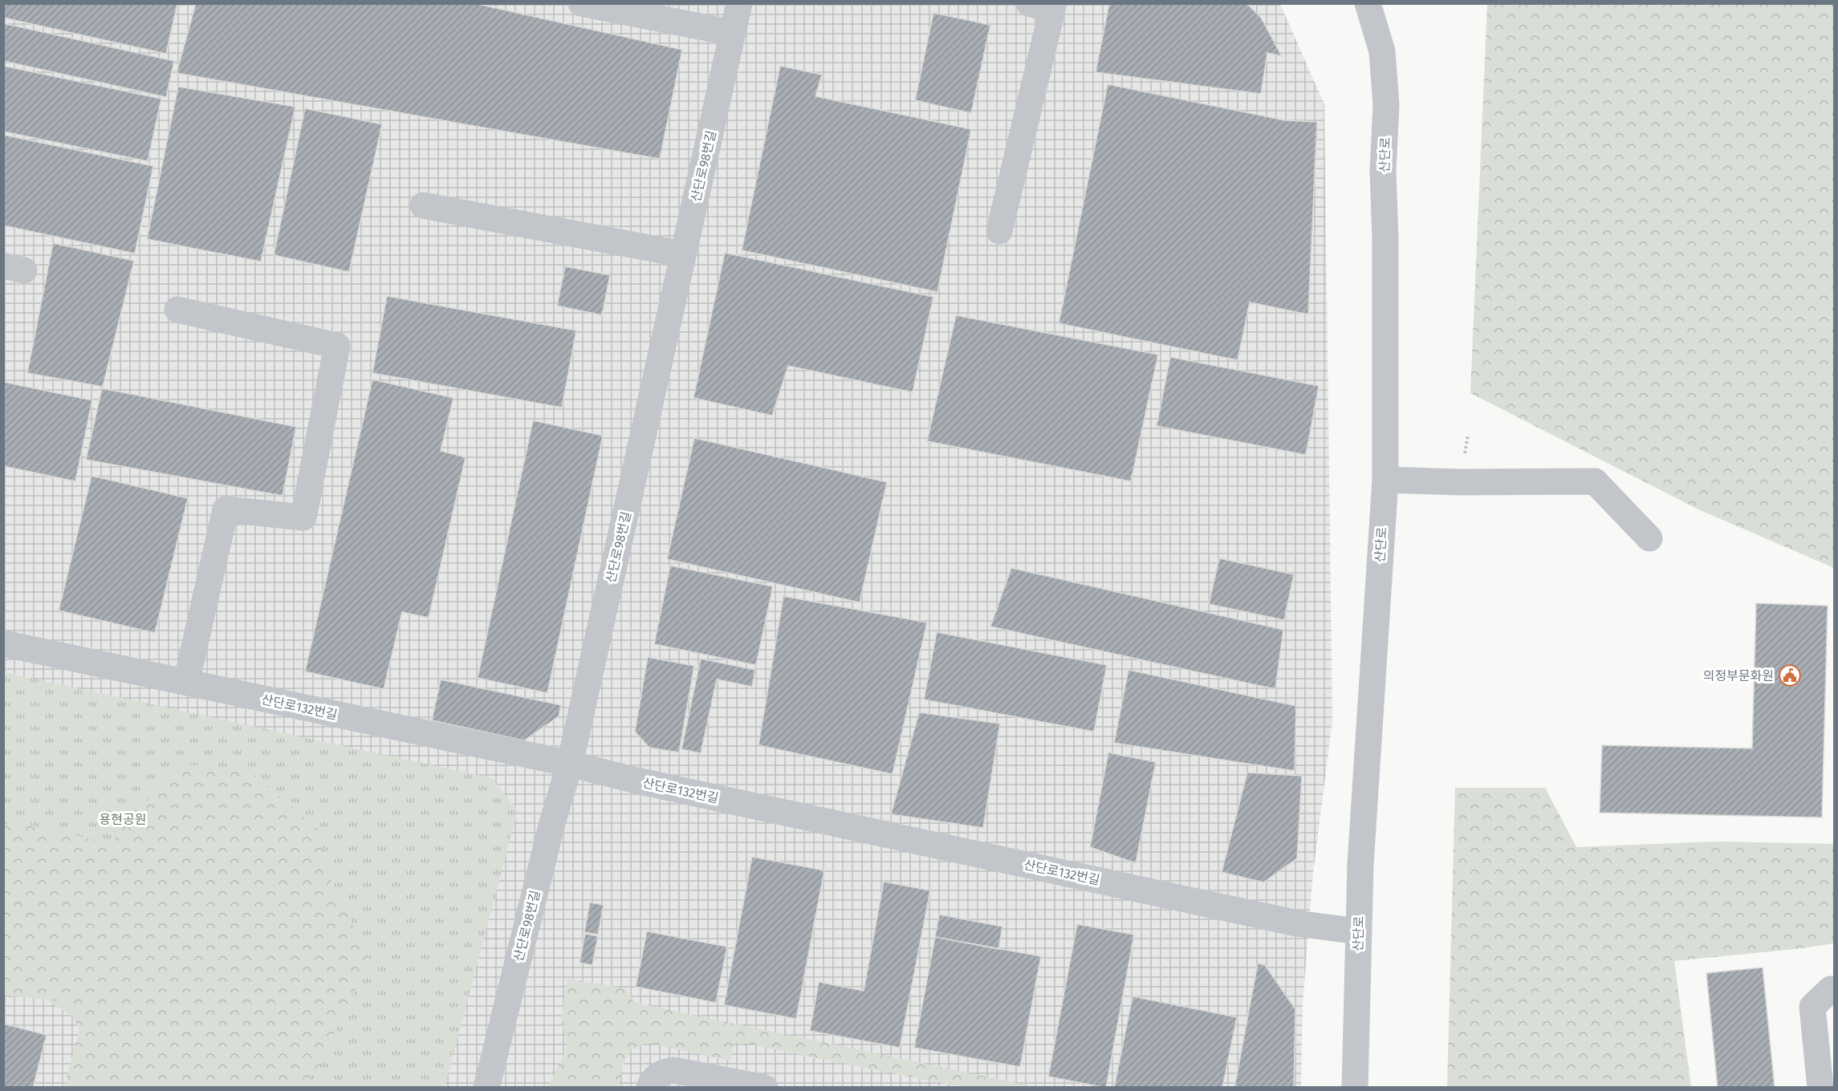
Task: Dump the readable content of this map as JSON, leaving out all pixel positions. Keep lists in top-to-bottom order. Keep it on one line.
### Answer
{"streets":{"lane":["산단로","산단로98번길","산단로132번길"]},"crossings":[["산단로","산단로132번길"],["산단로98번길","산단로132번길"]],"parks":["용현공원"],"places":{"public building":["의정부문화원"]}}
